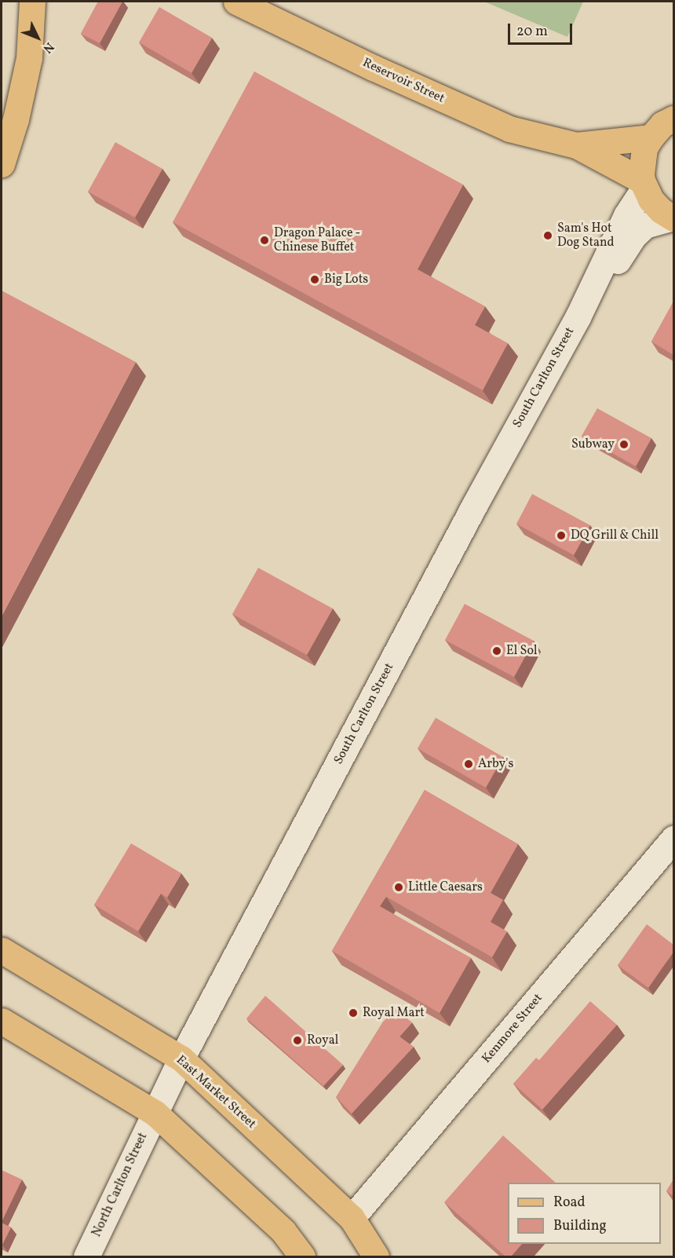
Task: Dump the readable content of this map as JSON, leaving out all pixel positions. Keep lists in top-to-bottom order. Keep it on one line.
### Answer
{"streets":{"main road":["Reservoir Street","East Market Street"],"street":["South Carlton Street","Kenmore Street","North Carlton Street"]},"crossings":[["Reservoir Street","South Carlton Street"],["South Carlton Street","East Market Street"],["South Carlton Street","North Carlton Street"],["Kenmore Street","East Market Street"]],"places":["Sam's Hot Dog Stand","Dragon Palace - Chinese Buffet","Big Lots","Subway","DQ Grill & Chill","El Sol","Arby's","Little Caesars","Royal Mart","Royal"],"legend":["Road","Building"],"scale_bar":"20 m","north":"bottom right"}
